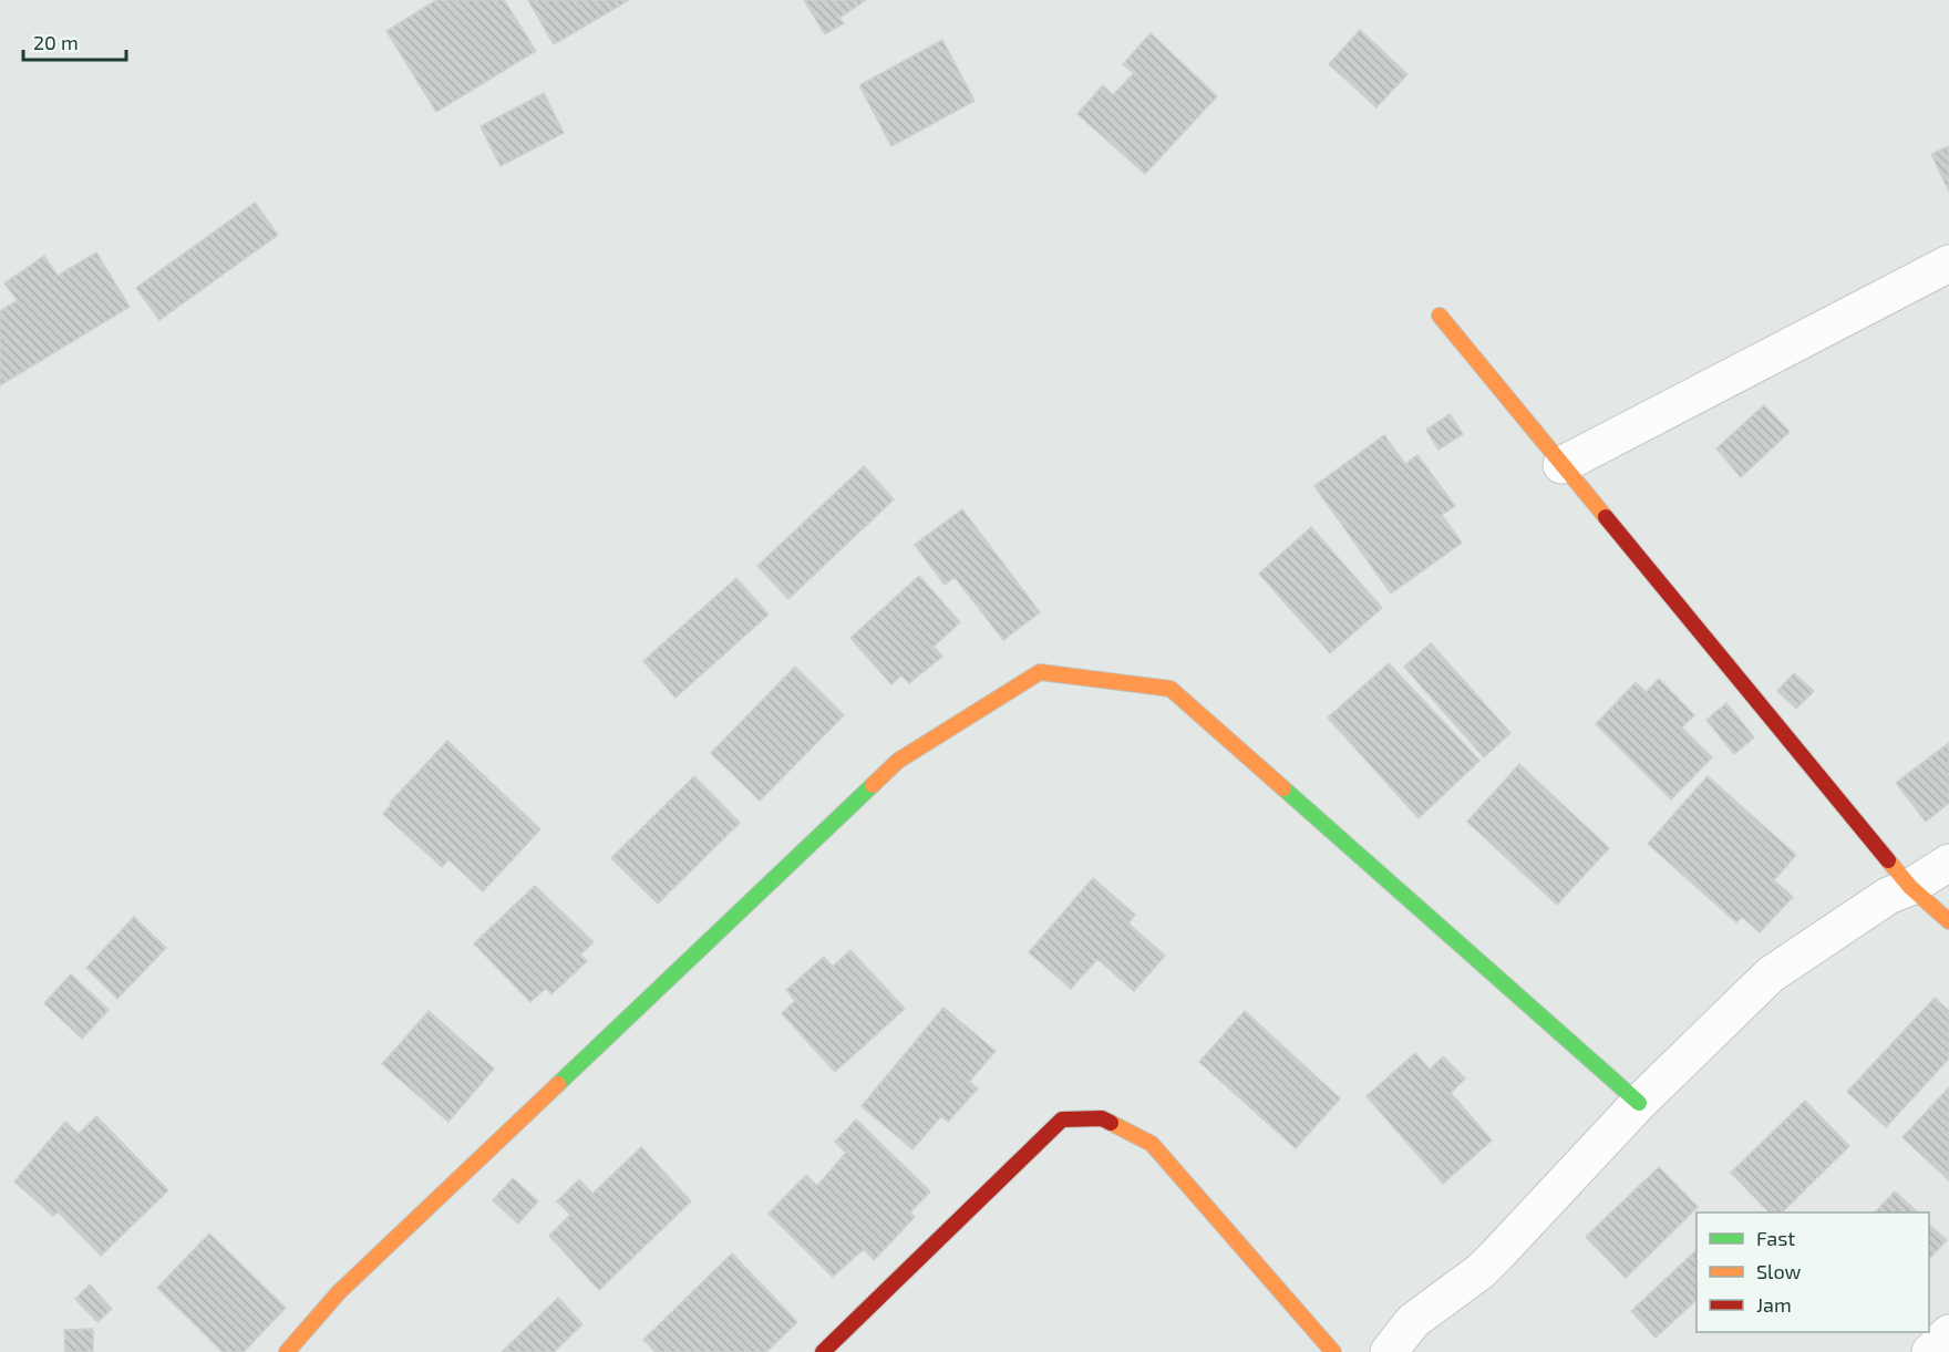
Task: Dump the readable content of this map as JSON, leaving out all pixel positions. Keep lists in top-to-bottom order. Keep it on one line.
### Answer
{"legend":["Fast","Slow","Jam"],"scale_bar":"20 m"}
